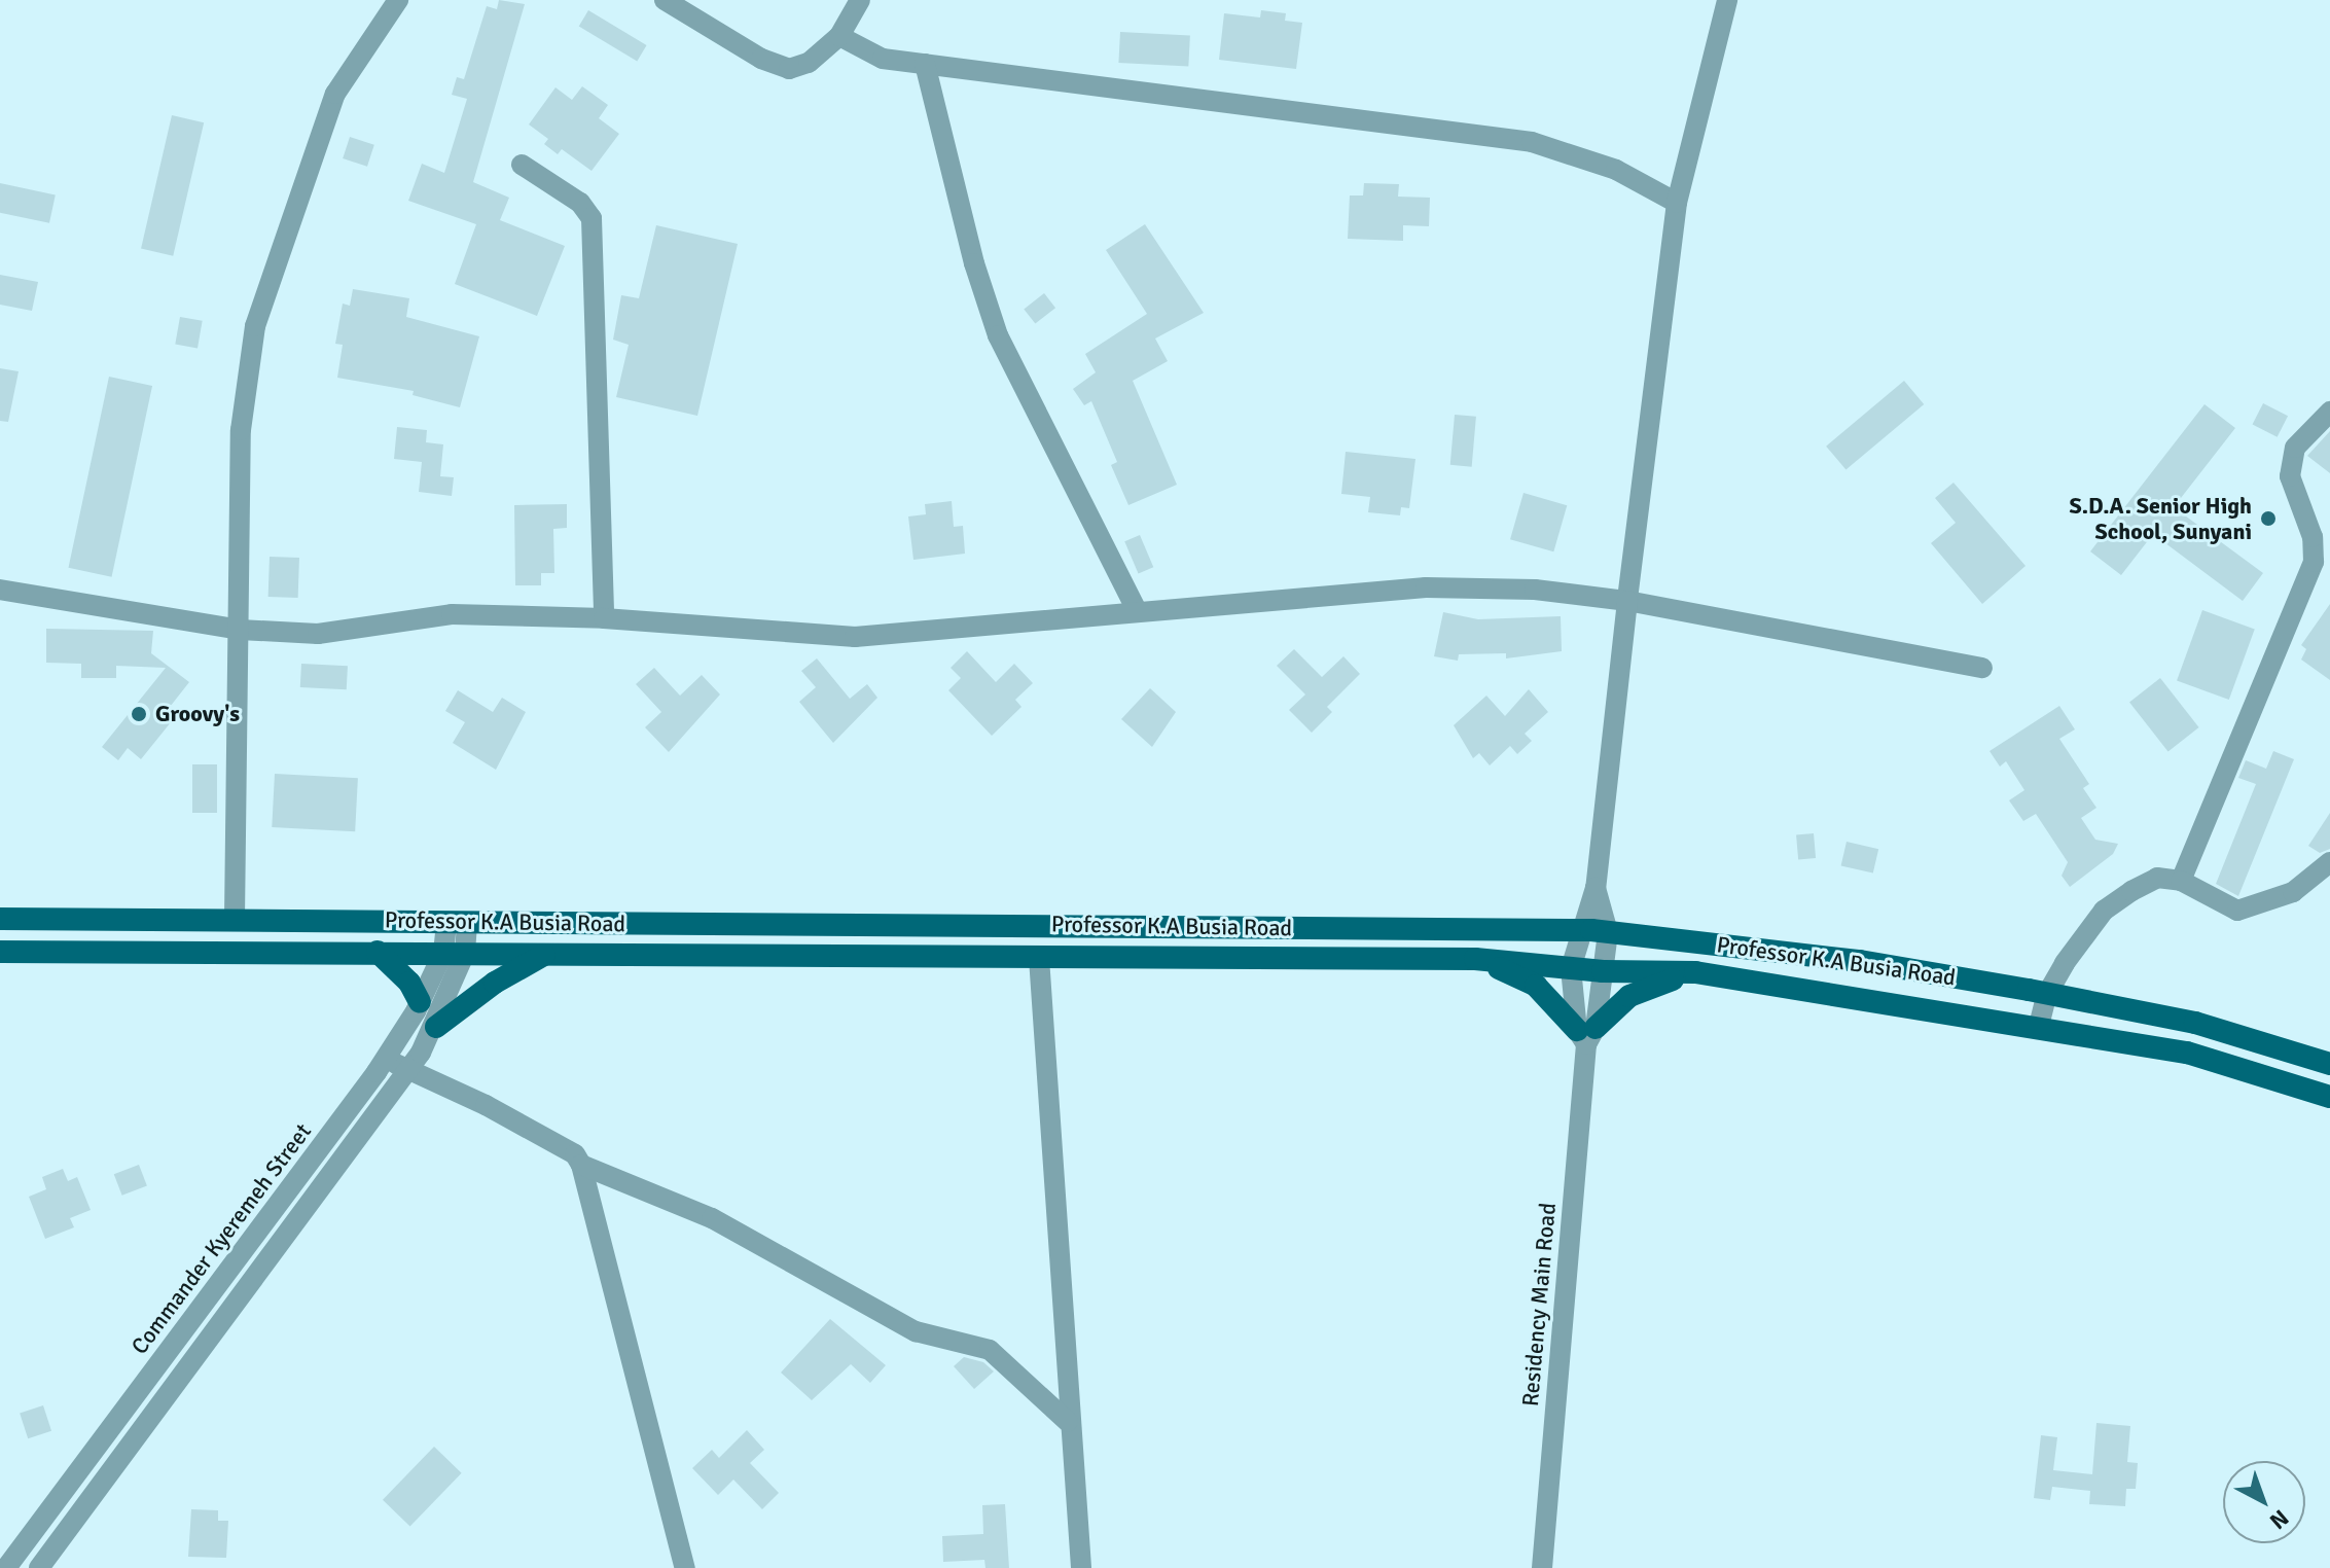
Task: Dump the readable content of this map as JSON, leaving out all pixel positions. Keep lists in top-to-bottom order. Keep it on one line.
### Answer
{"streets":{"main road":["Professor K.A Busia Road"],"street":["Commander Kyeremeh Street","Residency Main Road"]},"crossings":[["Professor K.A Busia Road","Commander Kyeremeh Street"]],"places":["S.D.A. Senior High School, Sunyani","Groovy's"],"north":"bottom right"}
